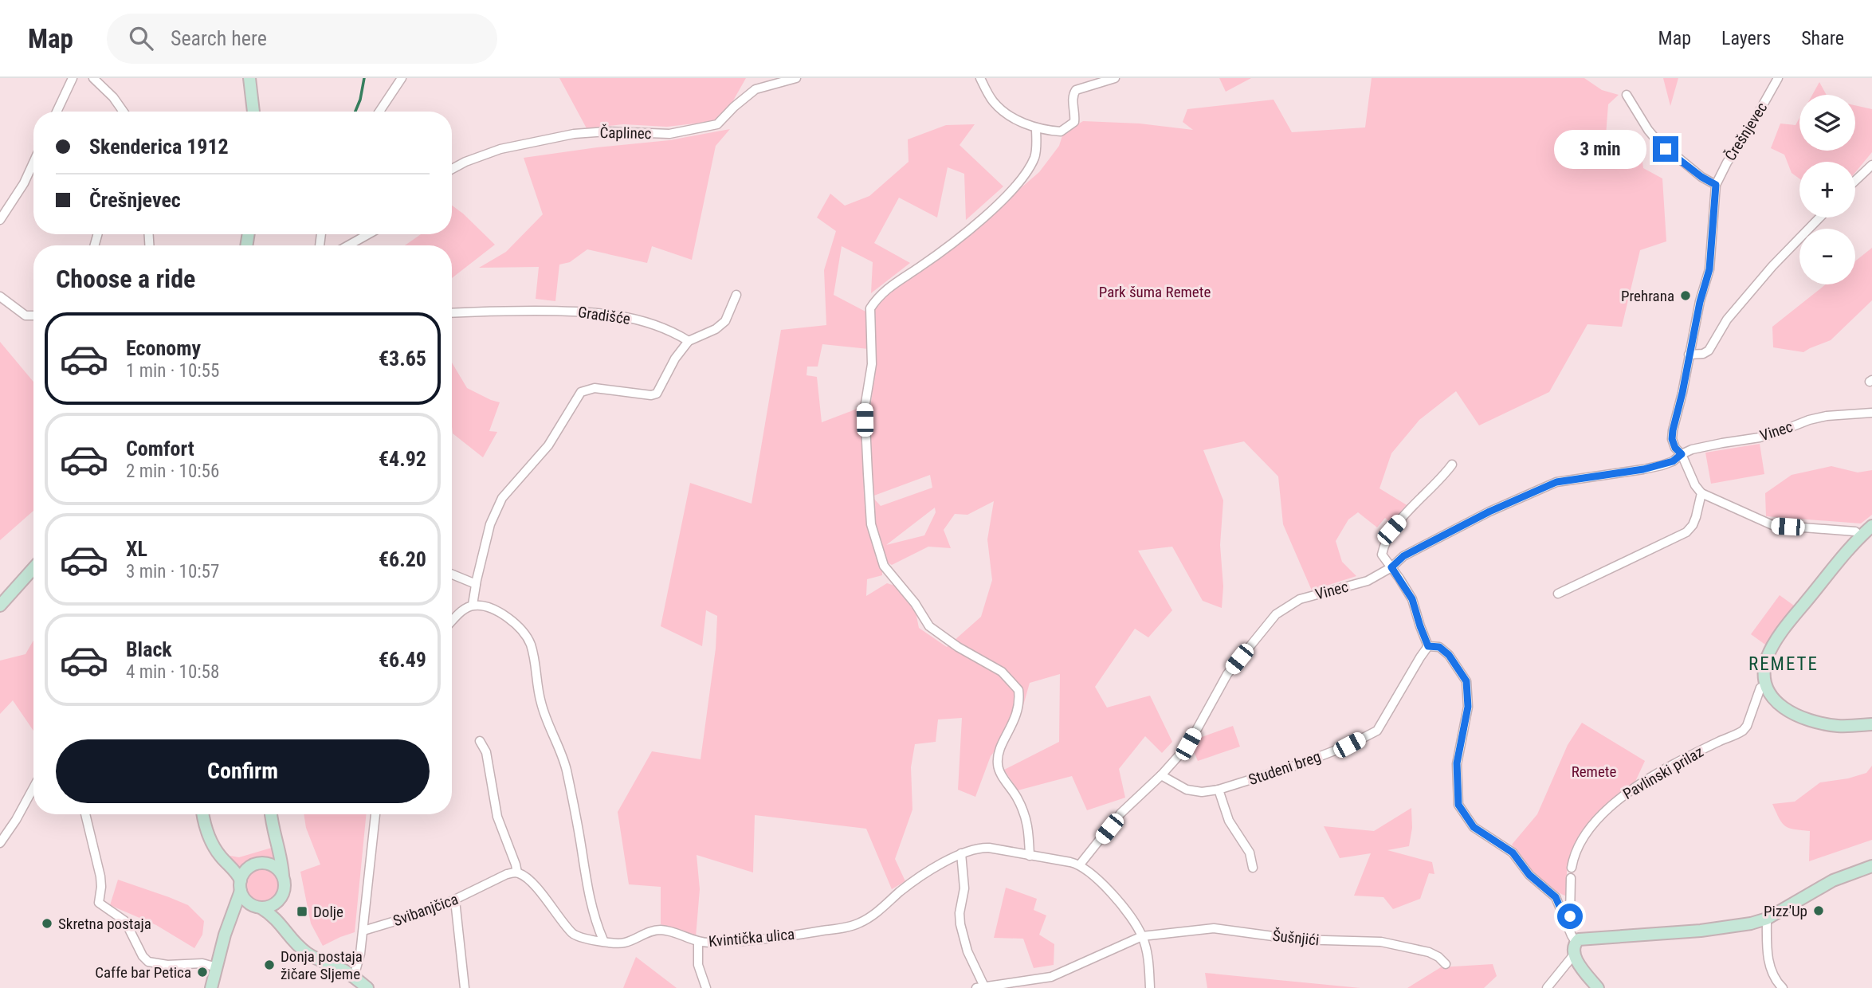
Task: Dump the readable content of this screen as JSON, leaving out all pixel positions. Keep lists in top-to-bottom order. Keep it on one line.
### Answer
{"streets":{"street":["Črešnjevec","Čaplinec","Gradišće","Vinec","Studeni breg","Pavlinski prilaz","Svibanjčica","Kvintička ulica","Šušnjići"]},"crossings":[["Črešnjevec","Vinec"],["Vinec","Studeni breg"],["Vinec","Kvintička ulica"]],"districts":["REMETE"],"parks":["Park šuma Remete","Remete"],"places":{"other":["Prehrana","Pizz'Up","Skretna postaja","Donja postaja žičare Sljeme","Caffe bar Petica"],"transit":["Dolje"]},"page":{"header":"Map","search":"Search here","nav":["Map","Layers","Share"],"map_buttons":["+","−"],"banner":["Skenderica 1912","Črešnjevec"],"bubble":"3 min","heading":"Choose a ride","list":[{"name":"Economy","note":"1 min · 10:55","value":"€3.65"},{"name":"Comfort","note":"2 min · 10:56","value":"€4.92"},{"name":"XL","note":"3 min · 10:57","value":"€6.20"},{"name":"Black","note":"4 min · 10:58","value":"€6.49"}],"buttons":"Confirm"}}
